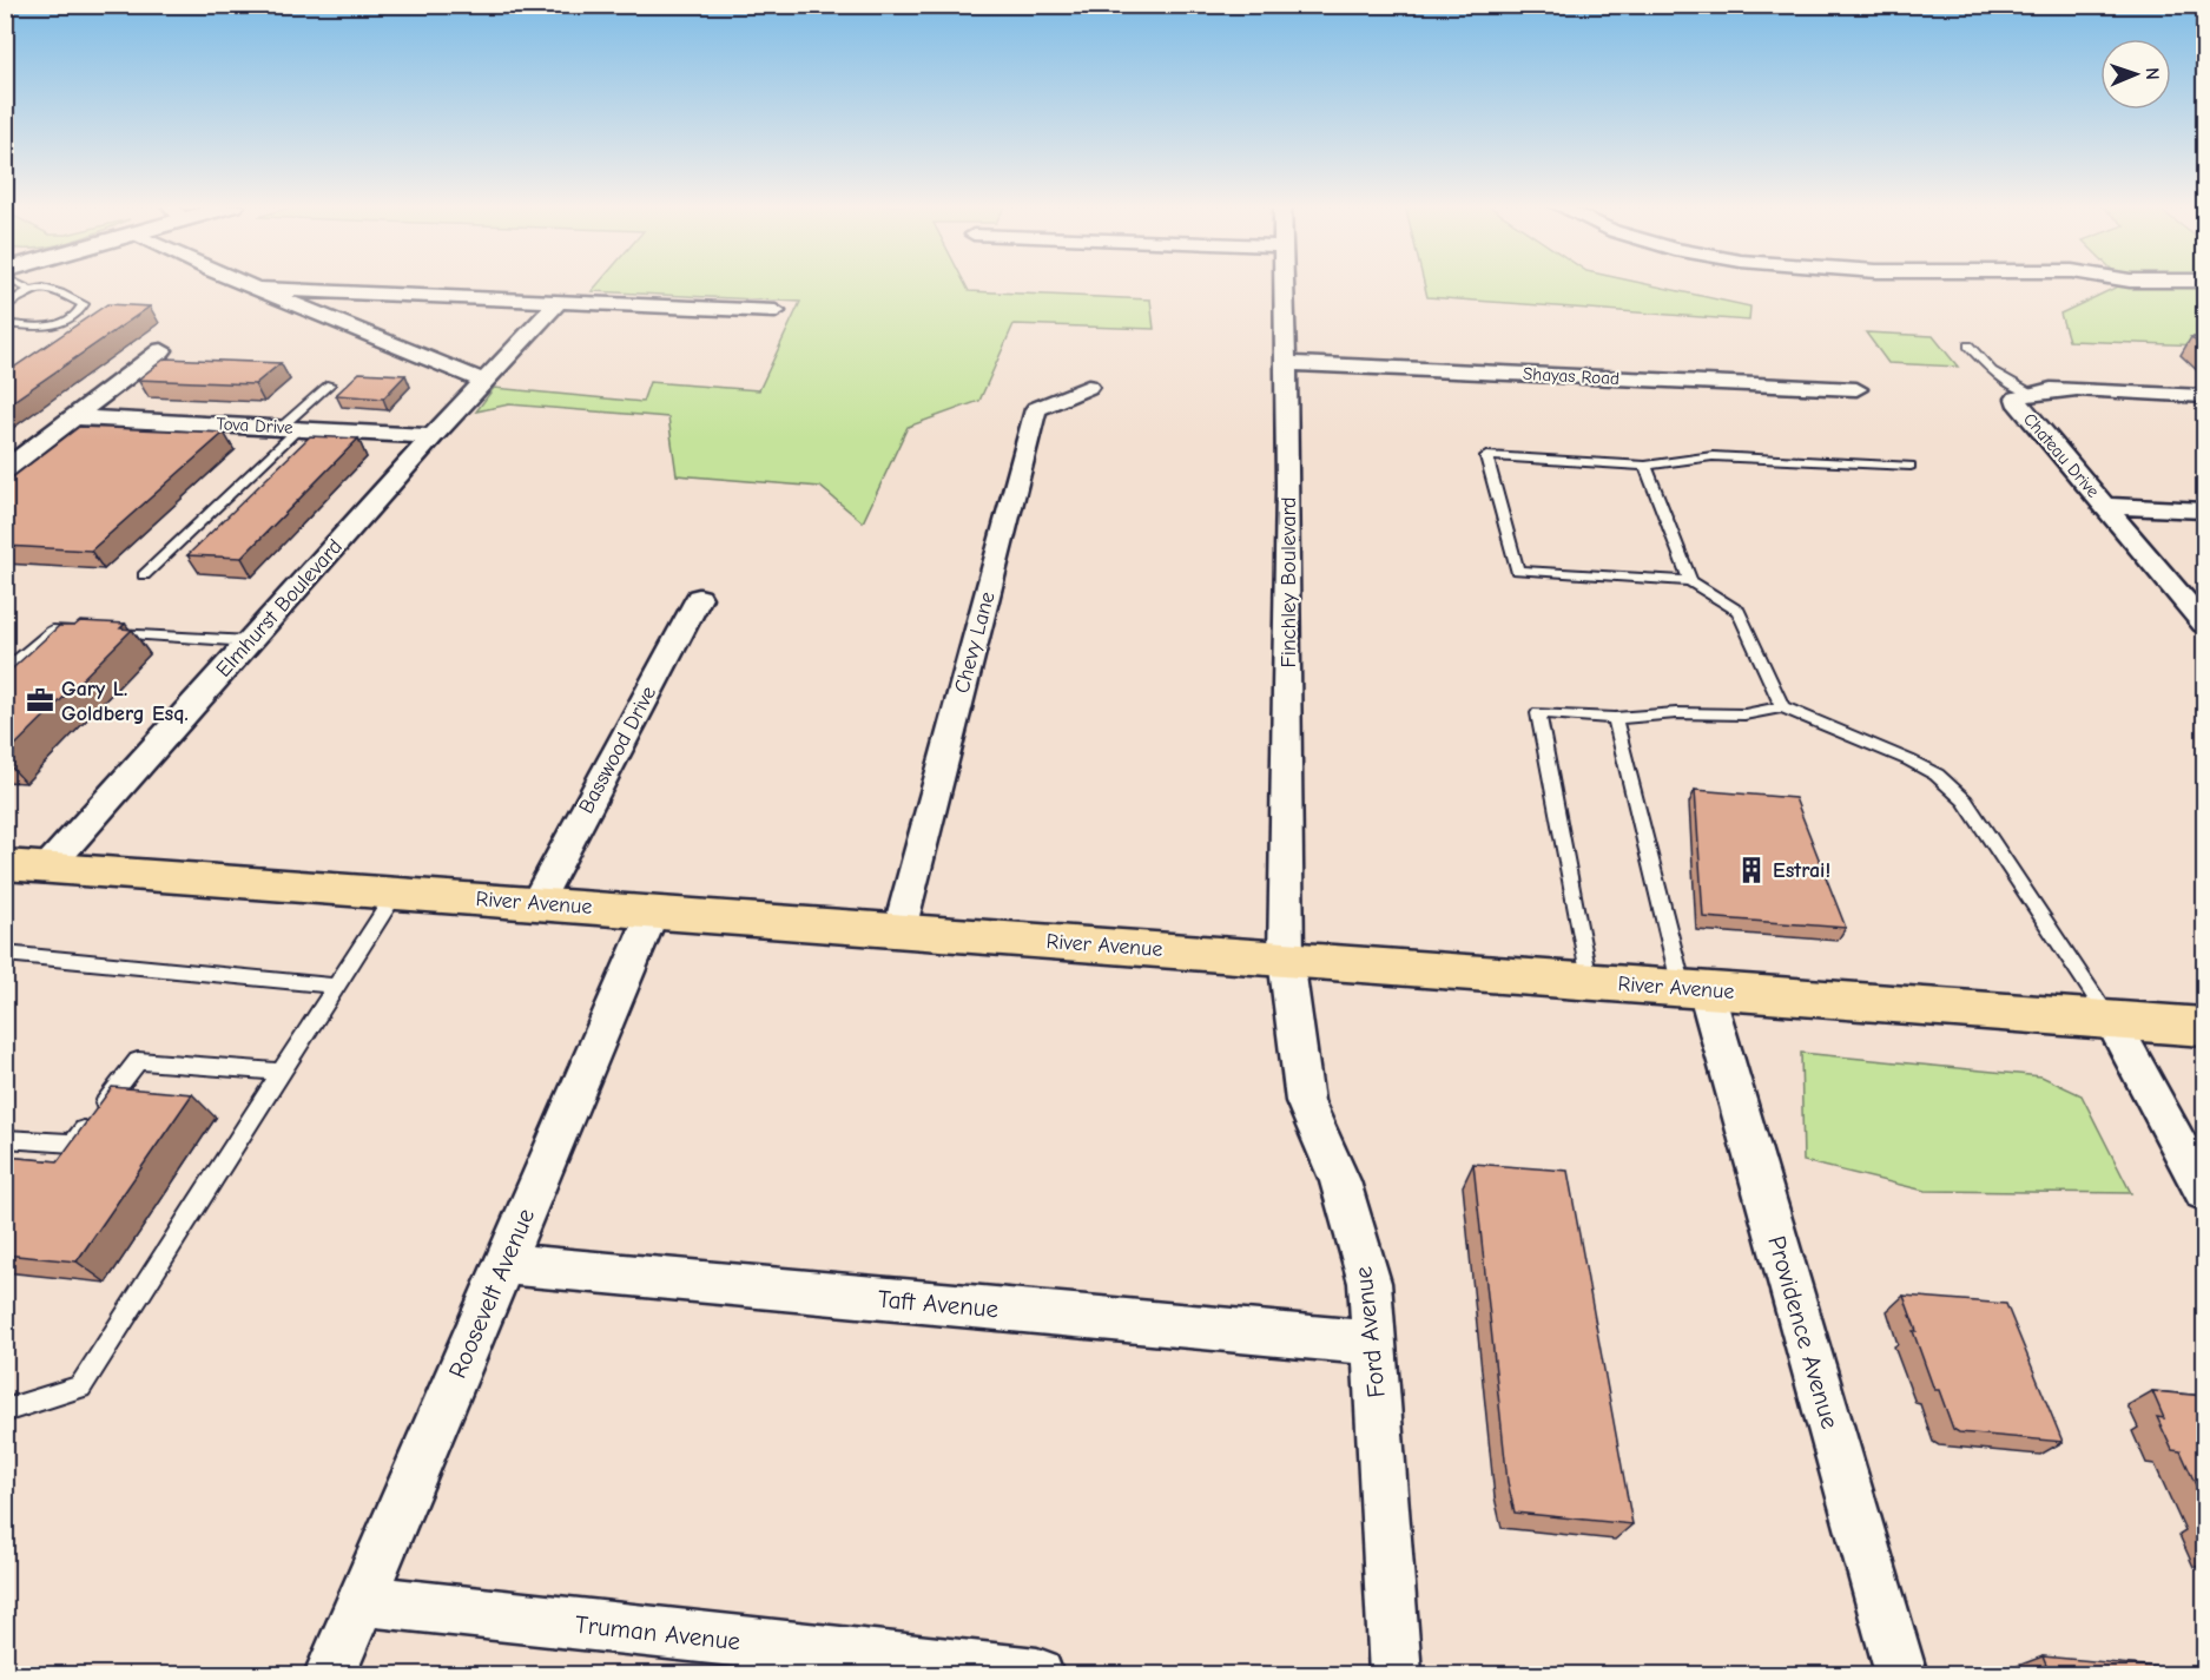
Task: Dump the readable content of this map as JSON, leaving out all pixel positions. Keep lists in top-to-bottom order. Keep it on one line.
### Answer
{"streets":{"highway":["River Avenue"],"street":["Shayas Road","Tova Drive","Chateau Drive","Finchley Boulevard","Elmhurst Boulevard","Chevy Lane","Basswood Drive","Roosevelt Avenue","Taft Avenue","Ford Avenue","Providence Avenue","Truman Avenue"]},"crossings":[["Shayas Road","Finchley Boulevard"],["Tova Drive","Elmhurst Boulevard"],["Finchley Boulevard","River Avenue"],["Finchley Boulevard","Ford Avenue"],["Elmhurst Boulevard","River Avenue"],["Chevy Lane","River Avenue"],["Basswood Drive","River Avenue"],["River Avenue","Roosevelt Avenue"],["River Avenue","Ford Avenue"],["River Avenue","Providence Avenue"],["Roosevelt Avenue","Taft Avenue"],["Roosevelt Avenue","Truman Avenue"],["Taft Avenue","Ford Avenue"]],"places":{"office":["Gary L. Goldberg Esq."],"building":["Estrai!"]},"north":"right"}
